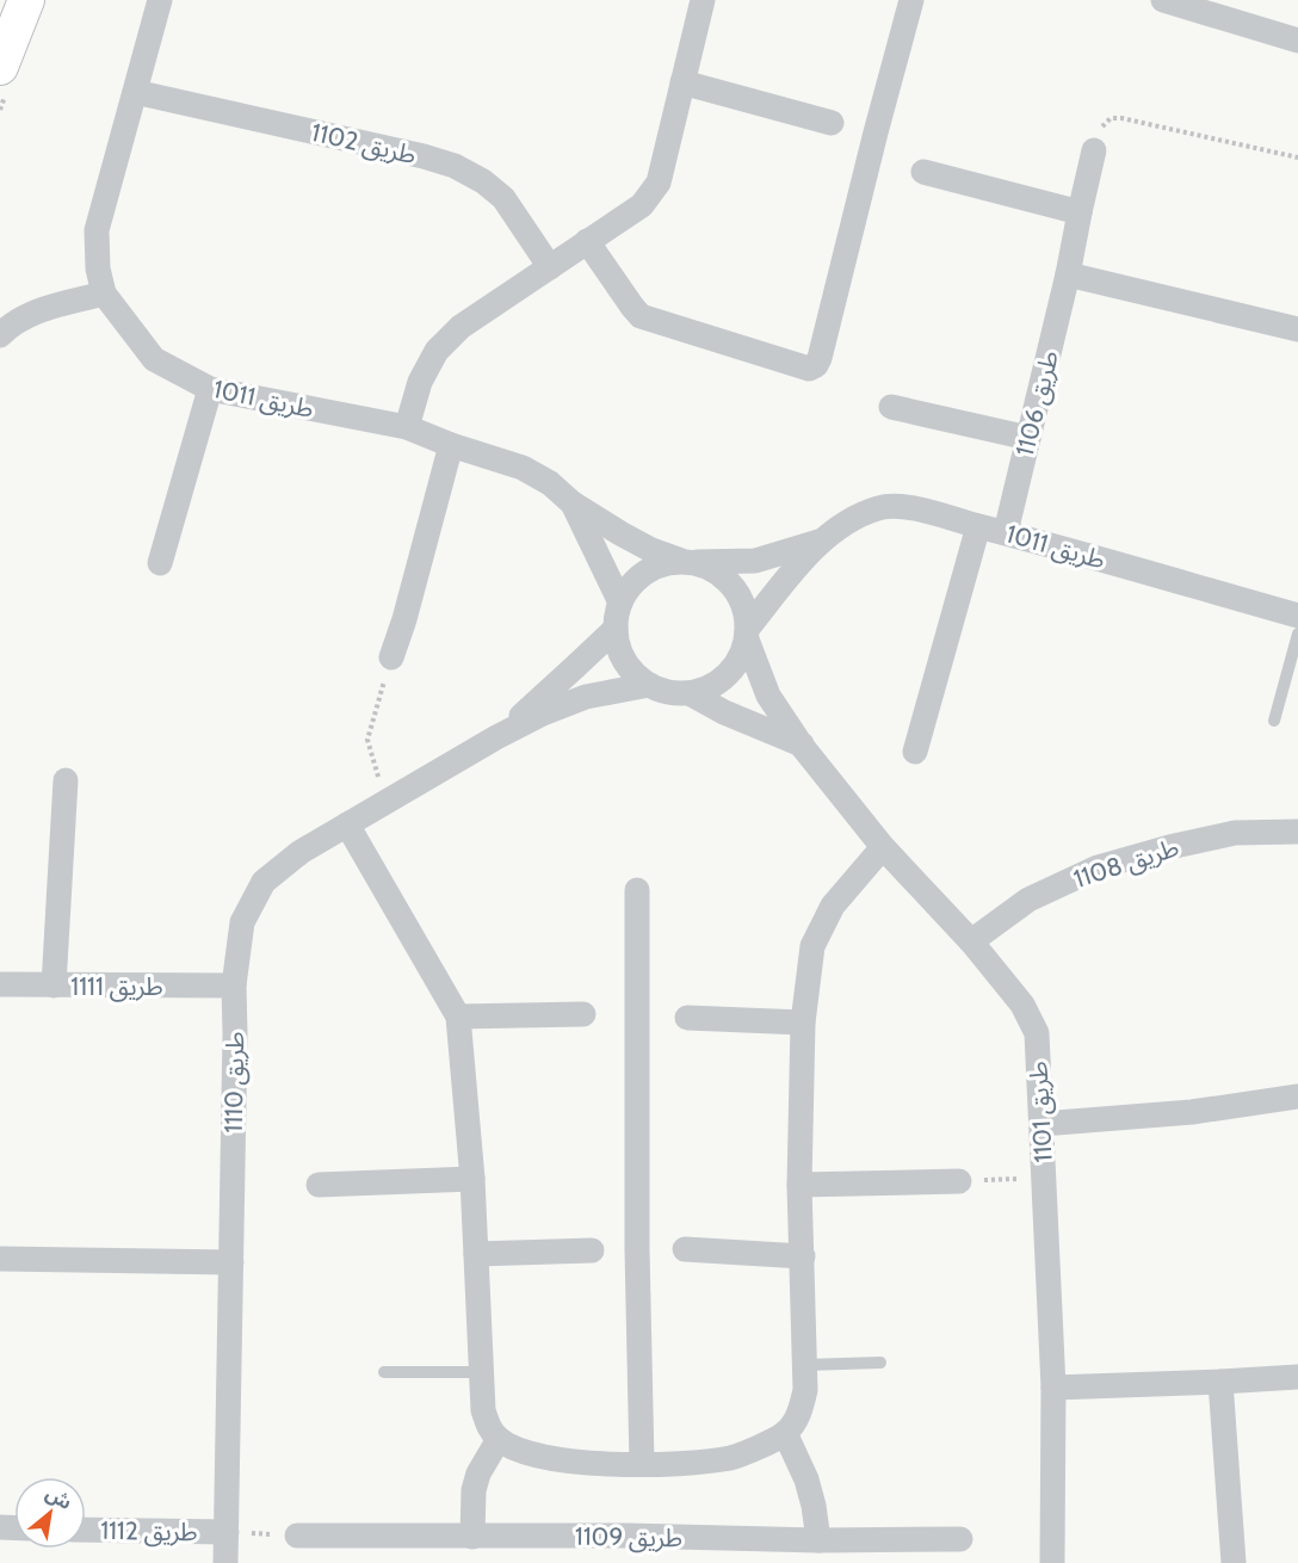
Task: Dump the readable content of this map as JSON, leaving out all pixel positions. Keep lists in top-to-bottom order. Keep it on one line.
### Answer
{"streets":{"street":["طريق 1102","طريق 1011","طريق 1106","طريق 1108","طريق 1111","طريق 1110","طريق 1101","طريق 1112","طريق 1109"]},"crossings":[["طريق 1102","طريق 1011"],["طريق 1011","طريق 1106"],["طريق 1011","طريق 1110"],["طريق 1011","طريق 1101"],["طريق 1108","طريق 1101"],["طريق 1111","طريق 1110"],["طريق 1110","طريق 1101"],["طريق 1110","طريق 1112"]],"north":"top right"}
